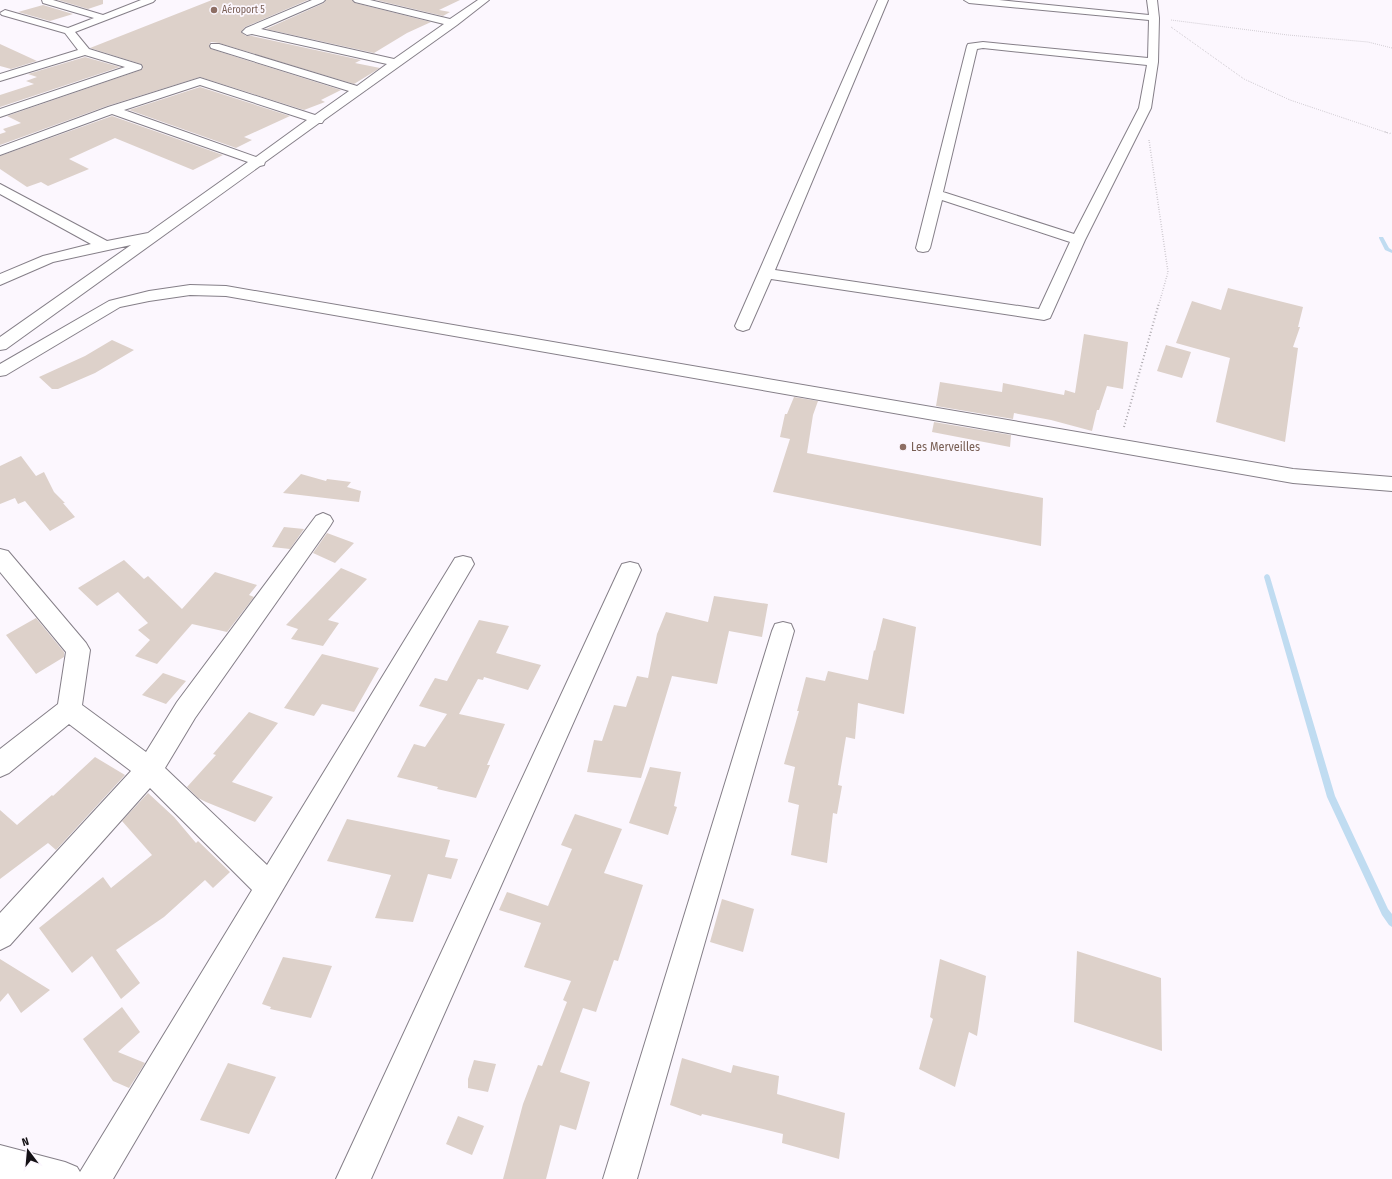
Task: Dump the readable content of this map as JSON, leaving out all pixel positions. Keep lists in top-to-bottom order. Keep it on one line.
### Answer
{"places":["Aéroport 5","Les Merveilles"],"north":"top"}
